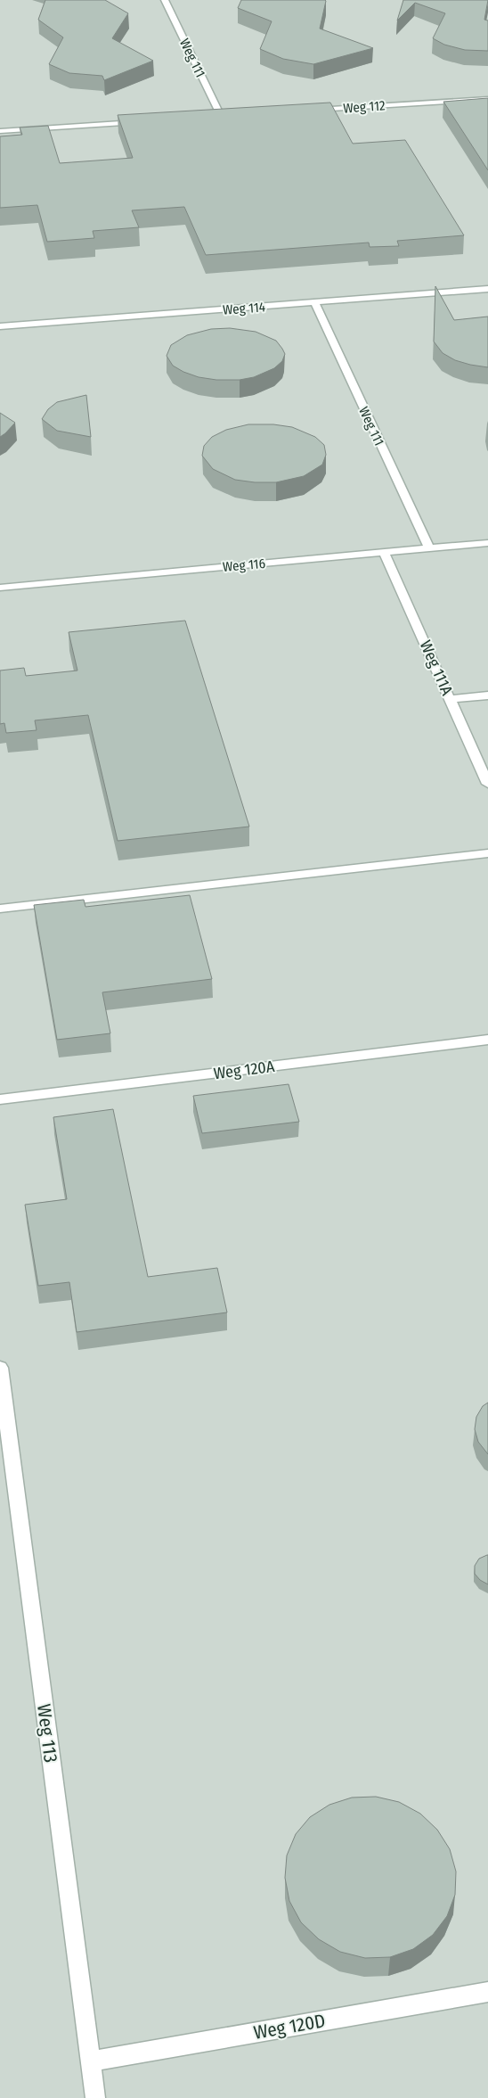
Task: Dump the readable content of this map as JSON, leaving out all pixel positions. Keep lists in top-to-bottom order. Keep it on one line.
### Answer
{"streets":{"lane":["Weg 111","Weg 112","Weg 114","Weg 116","Weg 111A","Weg 120A","Weg 113","Weg 120D"]},"crossings":[["Weg 111","Weg 114"],["Weg 111","Weg 116"],["Weg 116","Weg 111A"],["Weg 113","Weg 120D"]]}
